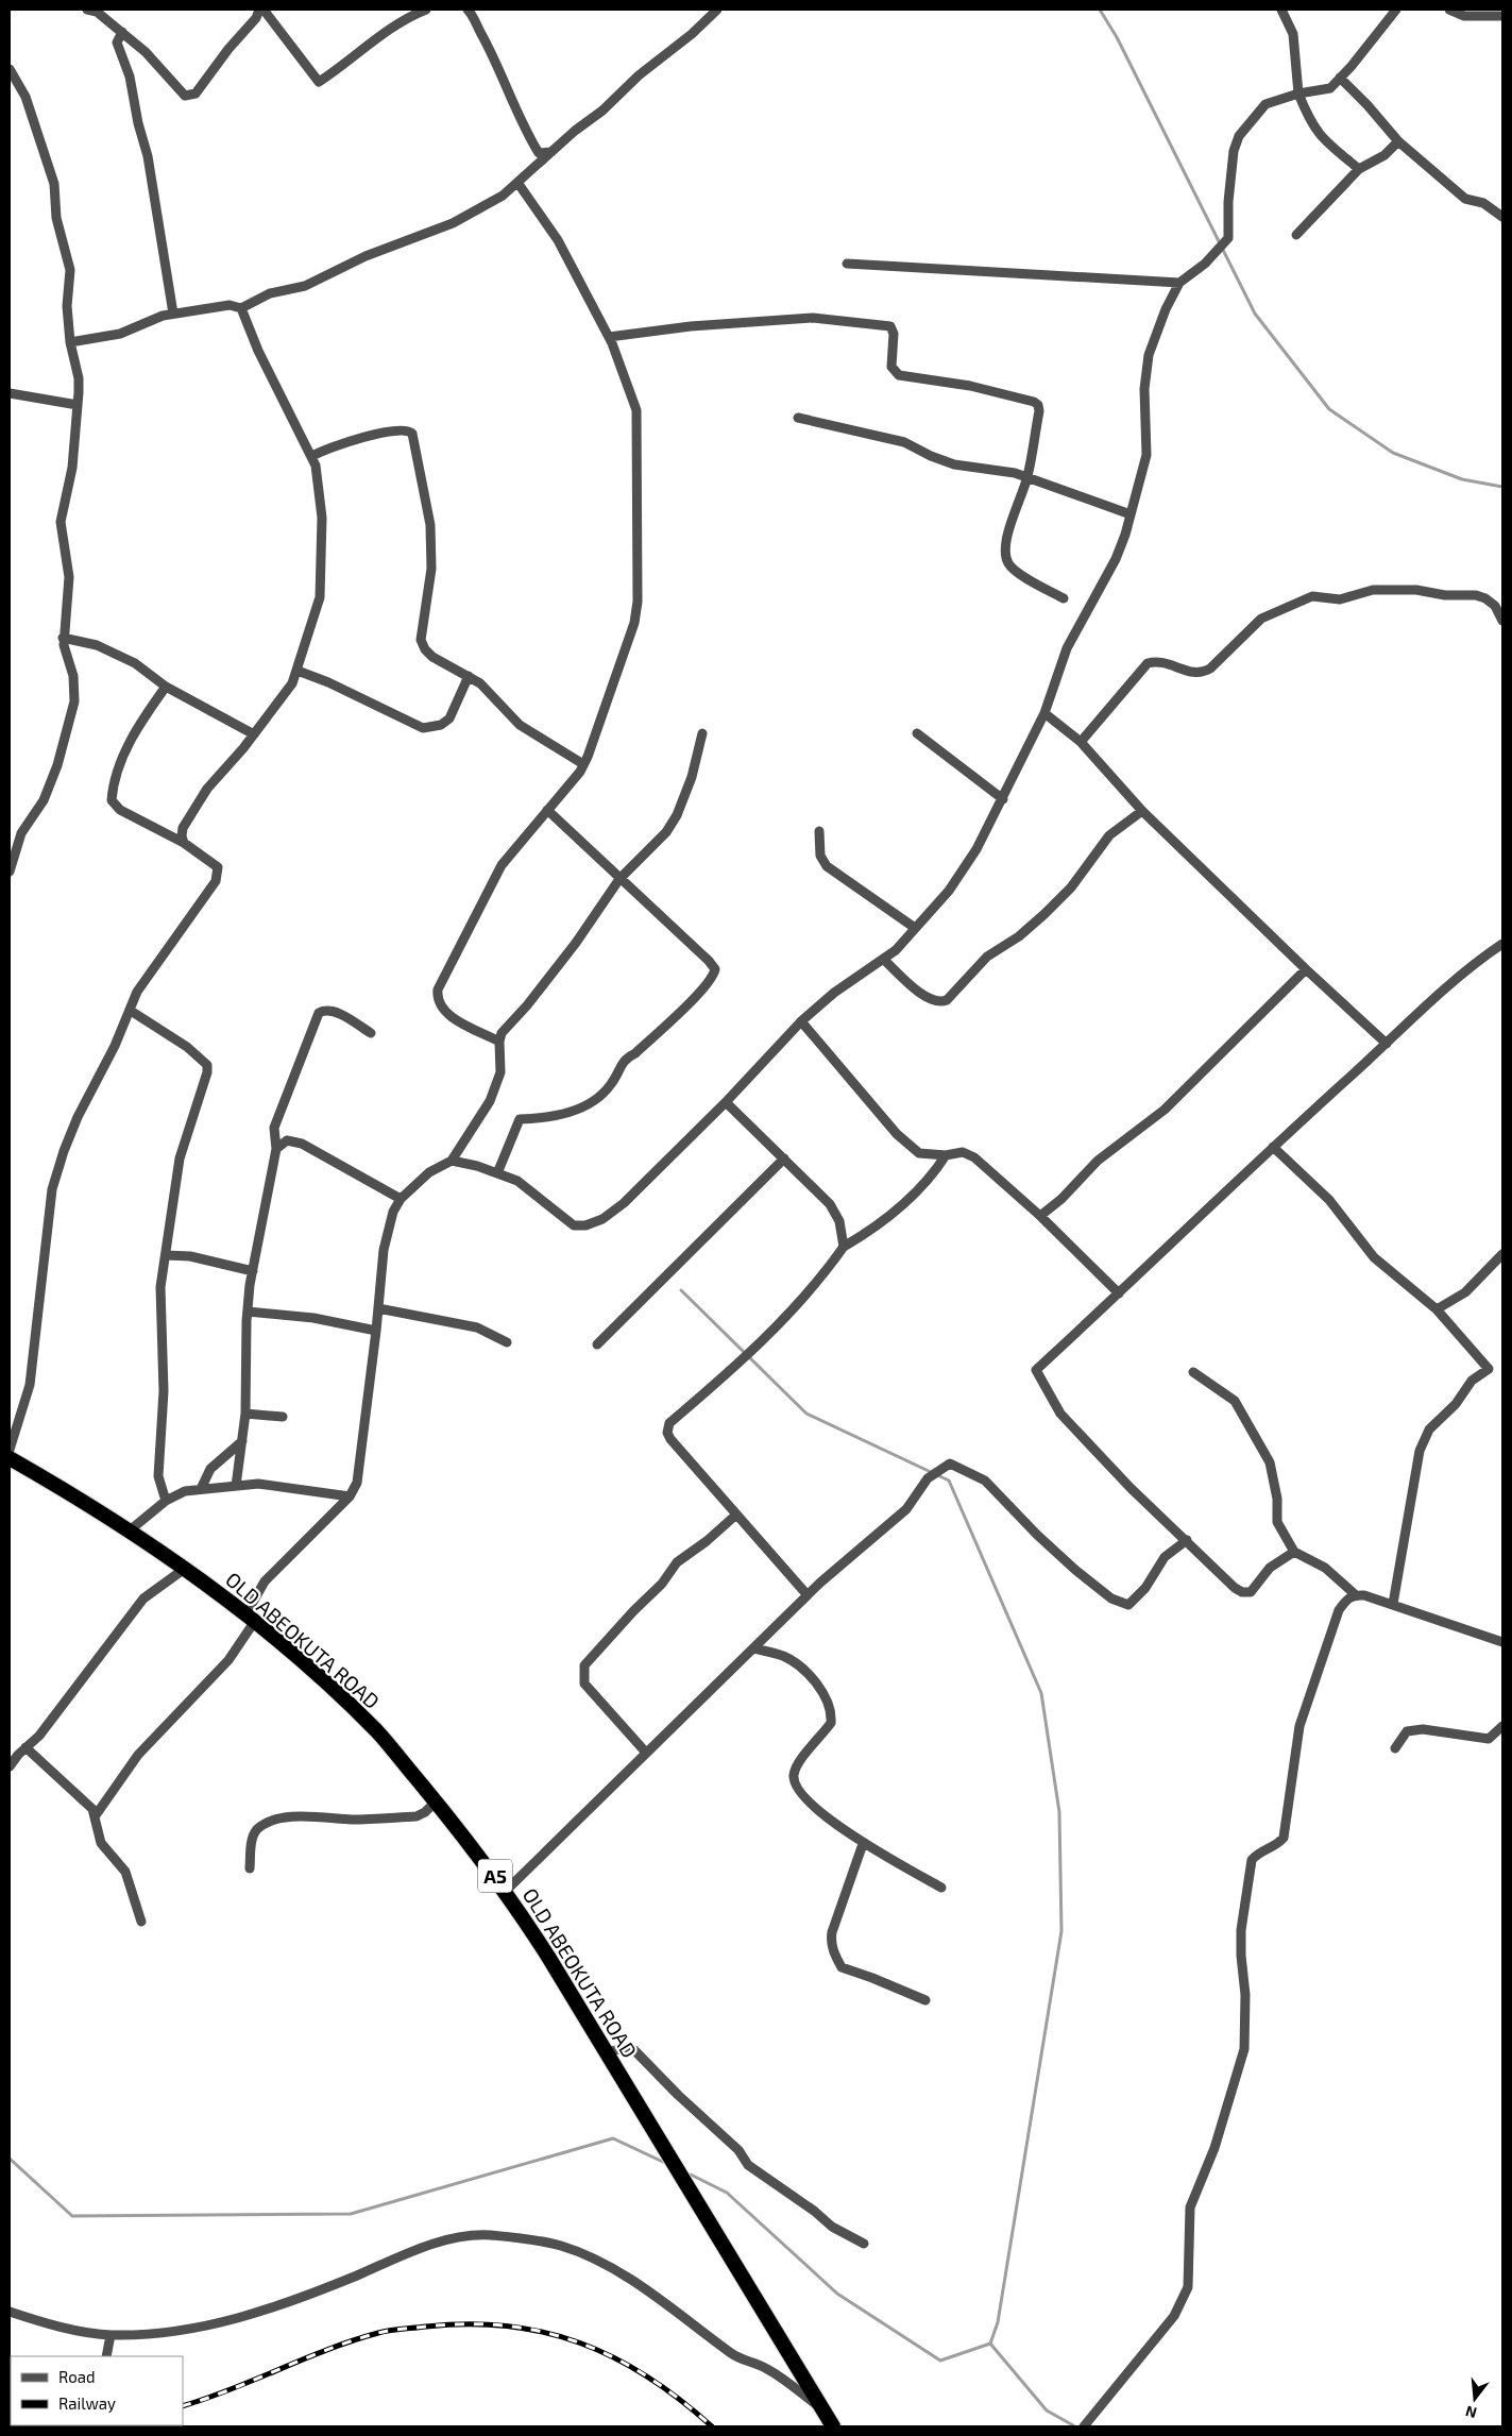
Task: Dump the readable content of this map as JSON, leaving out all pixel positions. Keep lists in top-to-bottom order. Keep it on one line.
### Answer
{"streets":{"highway":["OLD ABEOKUTA ROAD","A5"]},"legend":["Road","Railway"],"north":"bottom"}
